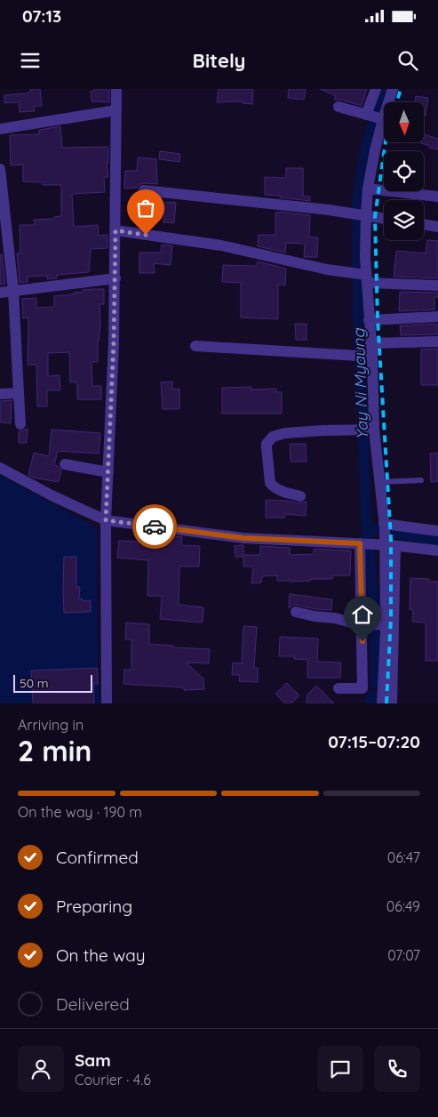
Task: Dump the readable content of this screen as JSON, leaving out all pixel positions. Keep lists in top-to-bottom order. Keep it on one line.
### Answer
{"water":["Yay Ni Myaung"],"scale_bar":"50 m","north":"bottom","page":{"status":"07:13","header":"Bitely","scale":"50 m","heading":["2 min","Arriving in","07:15–07:20"],"panel":["Sam","Courier · 4.6"],"bar":"On the way · 190 m","list":[["Confirmed","06:47"],["Preparing","06:49"],["On the way","07:07"],"Delivered"]}}
